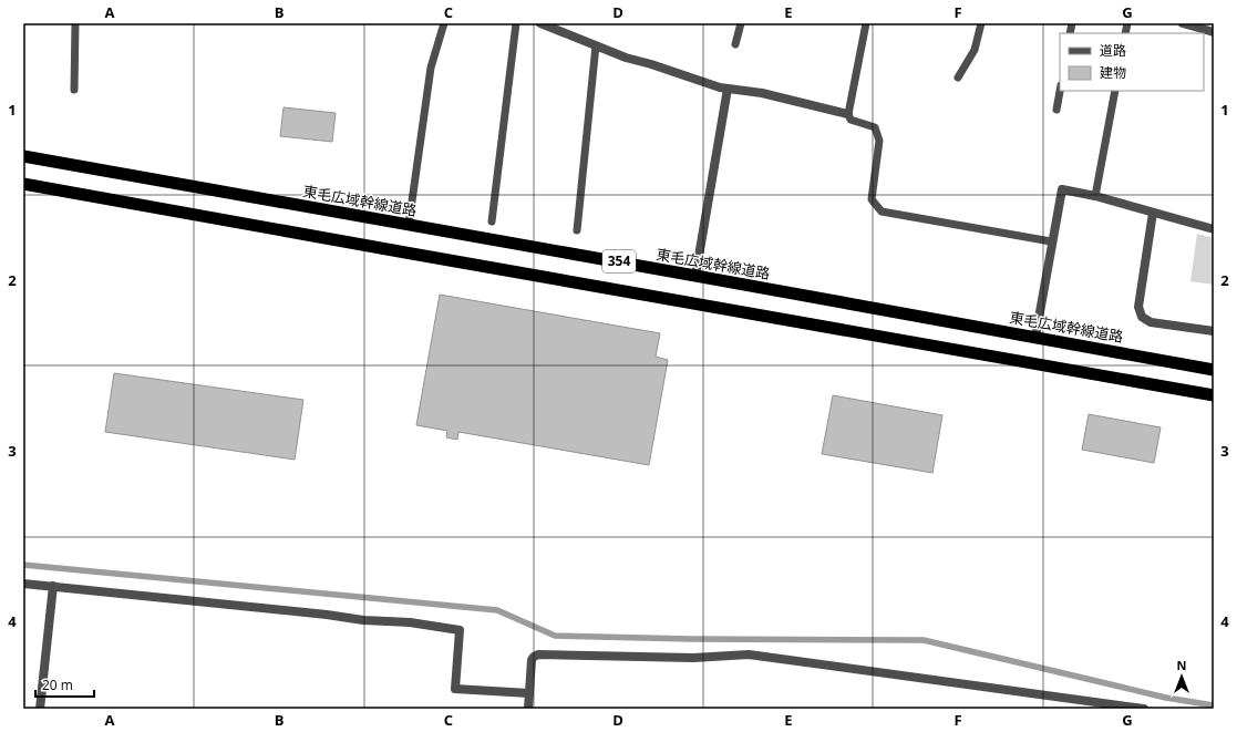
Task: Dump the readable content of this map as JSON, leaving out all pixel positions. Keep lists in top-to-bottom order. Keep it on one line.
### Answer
{"streets":{"highway":["東毛広域幹線道路","354"]},"legend":["道路","建物"],"scale_bar":"20 m","north":"top","grid":{"columns":["A","B","C","D","E","F","G"],"rows":["1","2","3","4"]}}
